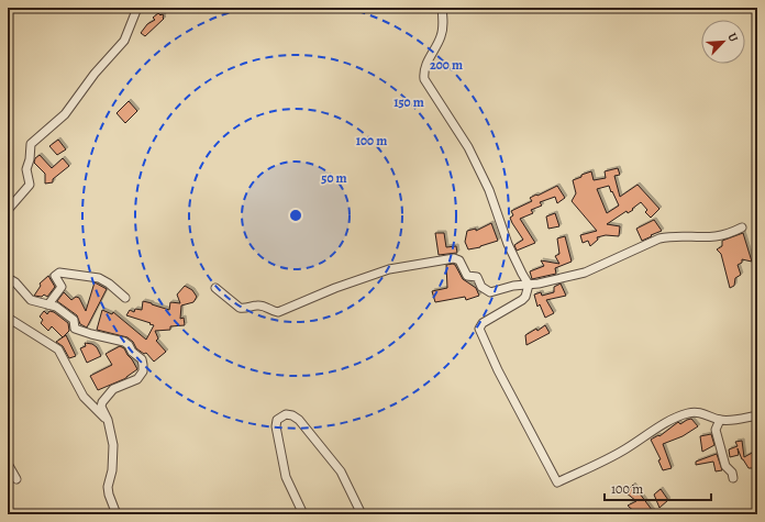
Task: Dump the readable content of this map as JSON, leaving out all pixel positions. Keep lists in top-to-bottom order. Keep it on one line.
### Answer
{"scale_bar":"100 m","north":"top right","rings":["200 m","150 m","100 m","50 m"]}
